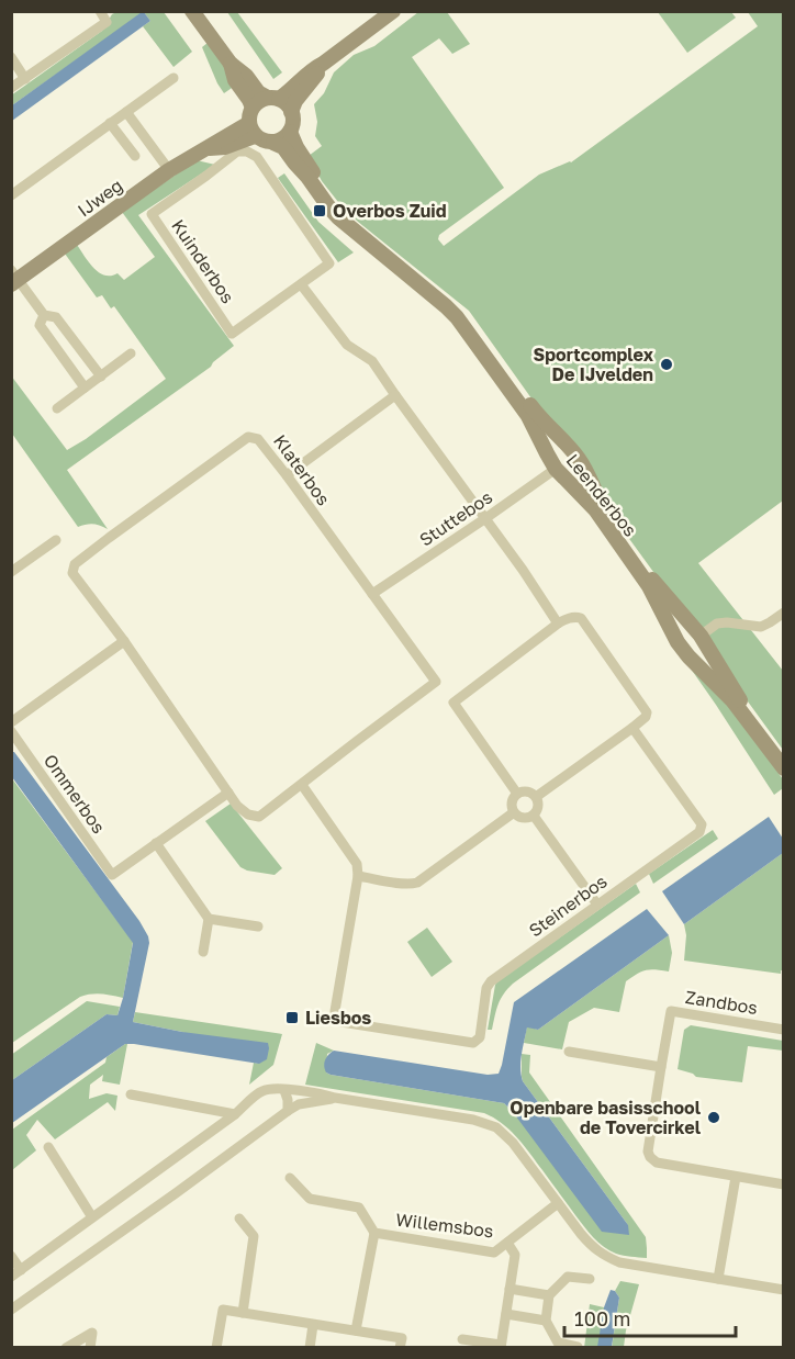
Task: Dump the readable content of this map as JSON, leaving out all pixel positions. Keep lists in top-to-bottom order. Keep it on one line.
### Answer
{"streets":{"main road":["IJweg","Leenderbos"],"street":["Kuinderbos","Klaterbos","Stuttebos","Ommerbos","Steinerbos","Zandbos","Willemsbos"]},"crossings":[["IJweg","Leenderbos"],["Klaterbos","Stuttebos"],["Leenderbos","Stuttebos"]],"places":{"transit":["Overbos Zuid","Liesbos"],"other":["Sportcomplex De IJvelden","Openbare basisschool de Tovercirkel"]},"scale_bar":"100 m"}
